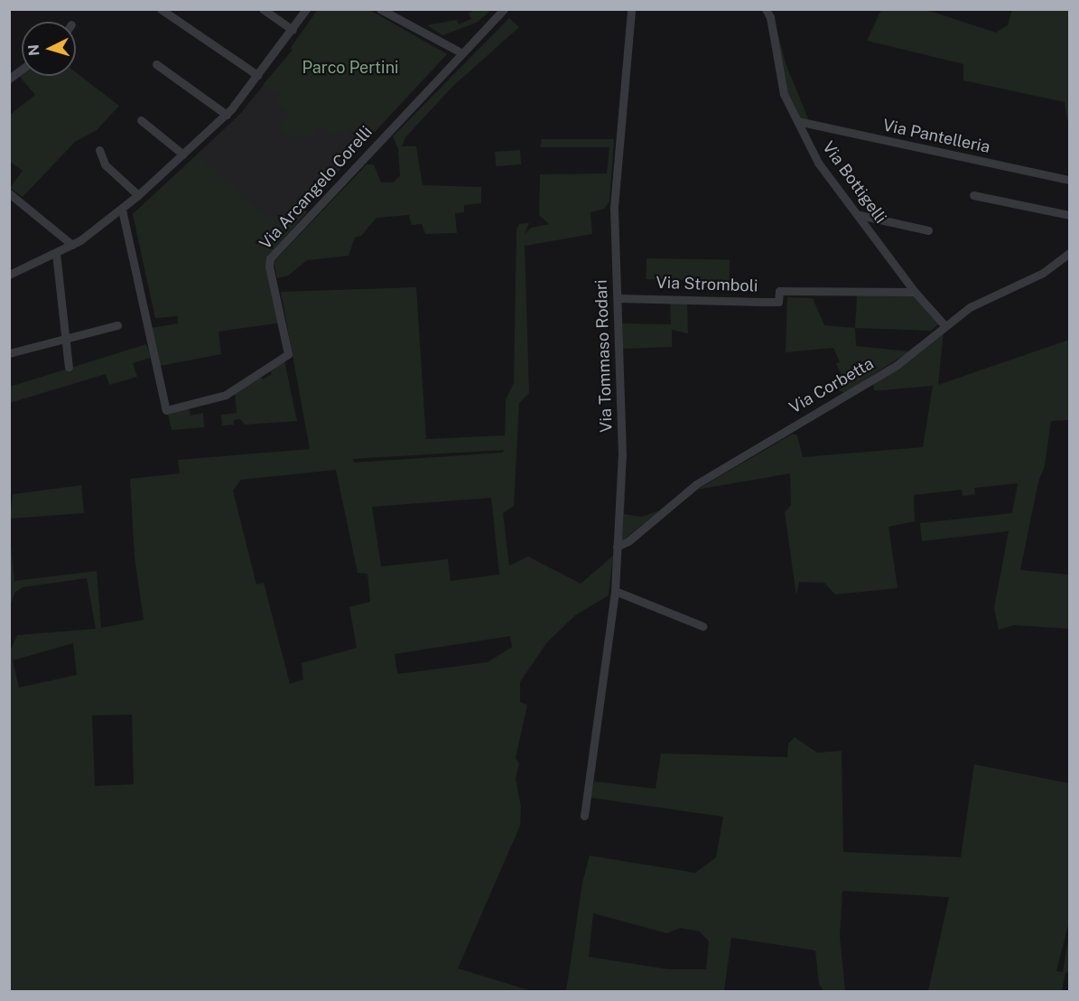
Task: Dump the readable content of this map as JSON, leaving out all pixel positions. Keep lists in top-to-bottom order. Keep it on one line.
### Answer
{"streets":{"street":["Via Pantelleria","Via Bottigelli","Via Arcangelo Corelli","Via Stromboli","Via Tommaso Rodari","Via Corbetta"]},"crossings":[["Via Pantelleria","Via Bottigelli"],["Via Bottigelli","Via Stromboli"],["Via Bottigelli","Via Corbetta"],["Via Stromboli","Via Tommaso Rodari"],["Via Tommaso Rodari","Via Corbetta"]],"parks":["Parco Pertini"],"north":"left"}
